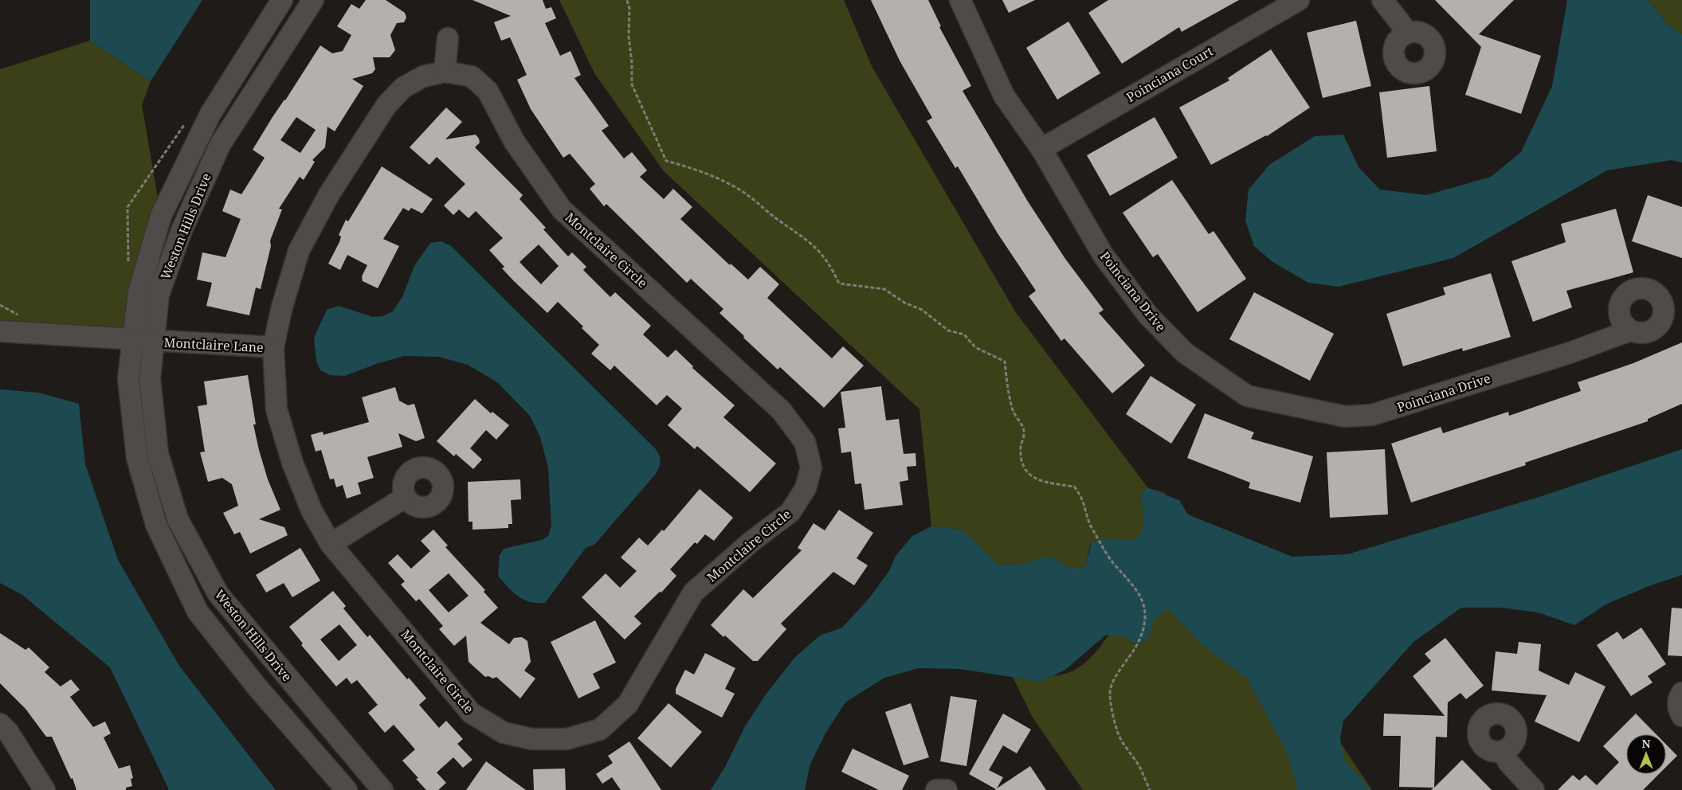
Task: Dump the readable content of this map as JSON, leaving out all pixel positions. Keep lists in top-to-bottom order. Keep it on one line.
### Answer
{"streets":{"street":["Poinciana Court","Weston Hills Drive","Montclaire Circle","Poinciana Drive","Montclaire Lane"]},"crossings":[["Poinciana Court","Poinciana Drive"],["Weston Hills Drive","Montclaire Lane"],["Montclaire Circle","Montclaire Lane"]],"north":"top"}
